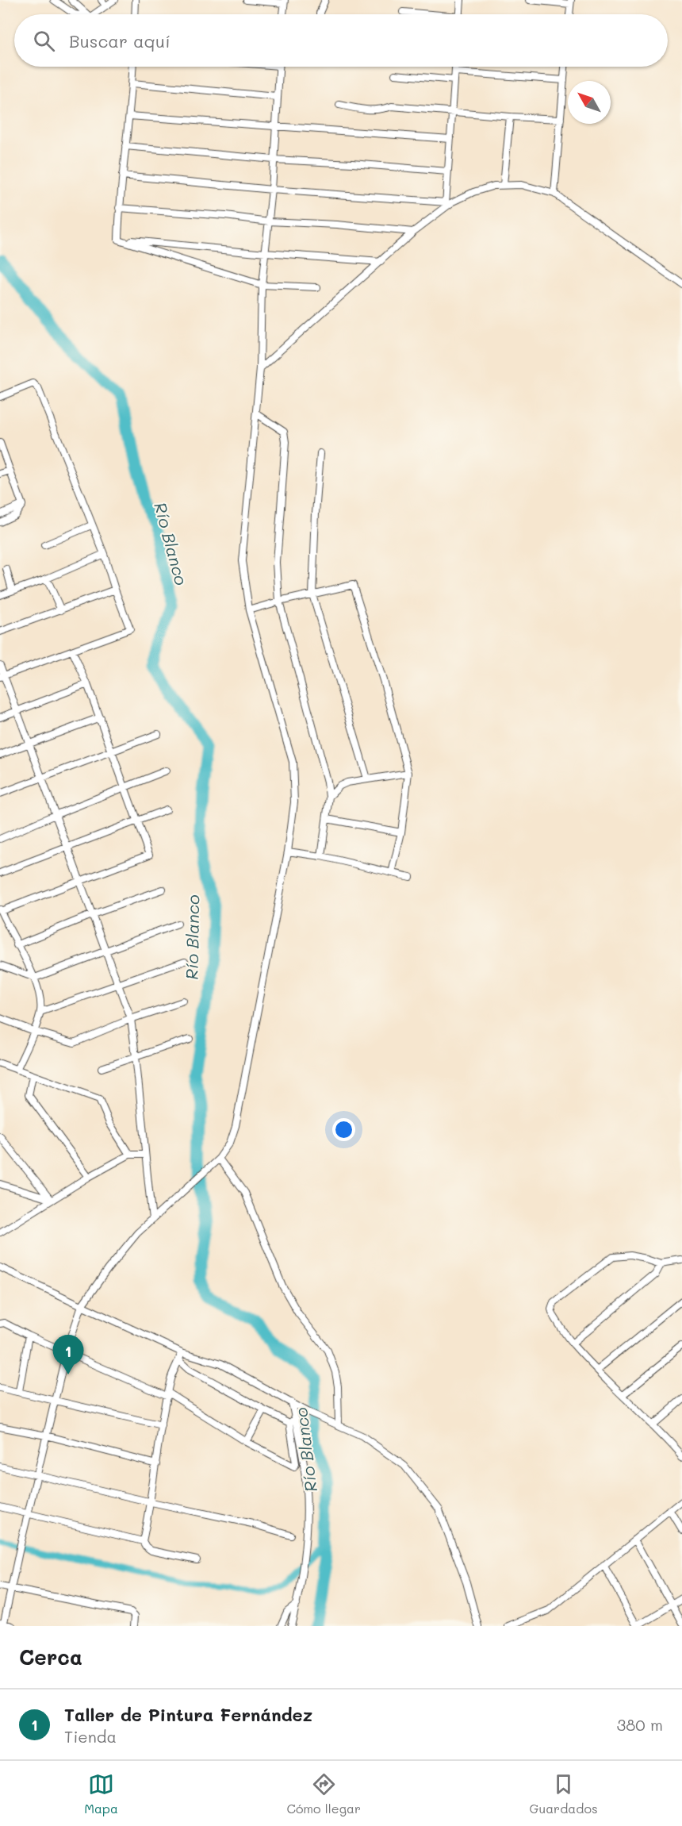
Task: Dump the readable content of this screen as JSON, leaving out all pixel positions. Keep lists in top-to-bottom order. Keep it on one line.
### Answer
{"water":["Río Blanco"],"north":"top left","page":{"search":"Buscar aquí","pins":"1","heading":"Cerca","list":[{"mark":"1","name":"Taller de Pintura Fernández","note":"Tienda","value":"380 m"}],"nav":["Mapa","Cómo llegar","Guardados"]}}
